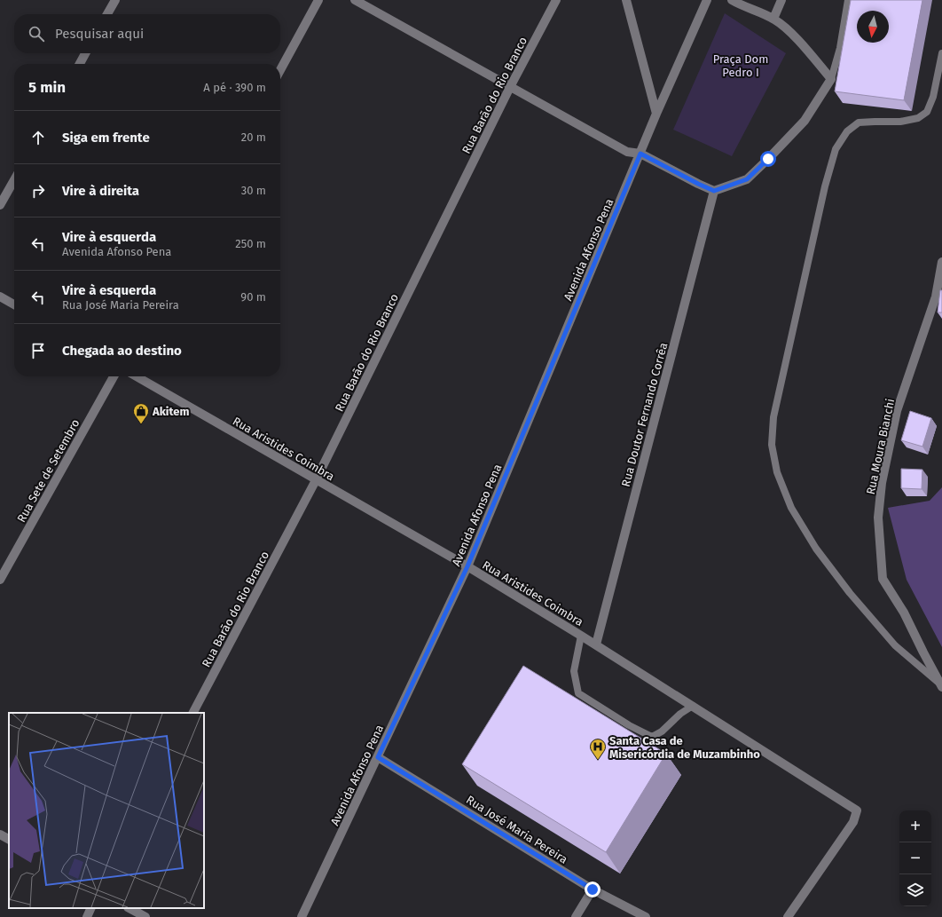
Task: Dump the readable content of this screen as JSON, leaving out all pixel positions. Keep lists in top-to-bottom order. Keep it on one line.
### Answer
{"streets":{"street":["Rua Barão do Rio Branco","Avenida Afonso Pena","Rua Doutor Fernando Corrêa","Rua Moura Bianchi","Rua Aristides Coimbra","Rua Sete de Setembro","Rua José Maria Pereira"]},"crossings":[["Rua Barão do Rio Branco","Rua Aristides Coimbra"],["Avenida Afonso Pena","Rua Aristides Coimbra"],["Avenida Afonso Pena","Rua José Maria Pereira"],["Rua Doutor Fernando Corrêa","Rua Aristides Coimbra"]],"parks":["Praça Dom Pedro I"],"places":{"shop":["Akitem"],"hospital":["Santa Casa de Misericórdia de Muzambinho"]},"north":"bottom","page":{"search":"Pesquisar aqui","heading":["5 min","A pé · 390 m"],"list":[["Siga em frente","20 m"],["Vire à direita","30 m"],["Vire à esquerda","Avenida Afonso Pena","250 m"],["Vire à esquerda","Rua José Maria Pereira","90 m"],"Chegada ao destino"],"map_buttons":["+","−"]}}
